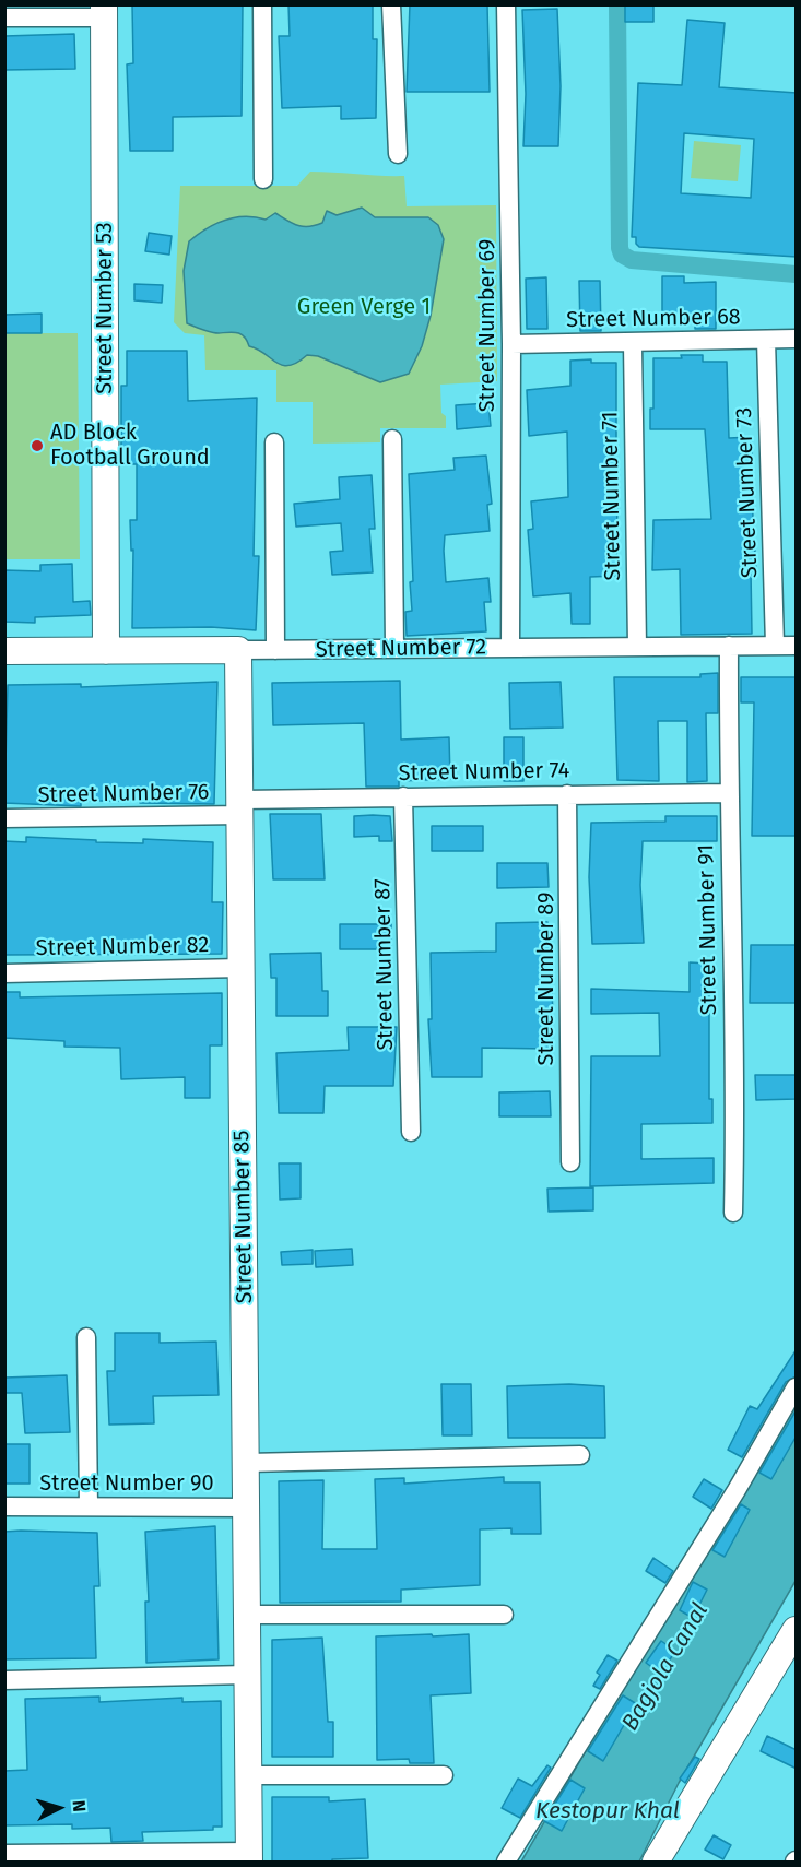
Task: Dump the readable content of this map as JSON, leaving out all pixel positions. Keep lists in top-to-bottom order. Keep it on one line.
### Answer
{"streets":{"street":["Street Number 53","Street Number 68","Street Number 69","Street Number 73","Street Number 71","Street Number 72","Street Number 74","Street Number 76","Street Number 91","Street Number 82","Street Number 87","Street Number 89","Street Number 85","Street Number 90"]},"crossings":[["Street Number 53","Street Number 72"],["Street Number 68","Street Number 69"],["Street Number 68","Street Number 73"],["Street Number 68","Street Number 71"],["Street Number 69","Street Number 72"],["Street Number 73","Street Number 72"],["Street Number 71","Street Number 72"],["Street Number 72","Street Number 91"],["Street Number 72","Street Number 85"],["Street Number 74","Street Number 76"],["Street Number 74","Street Number 91"],["Street Number 74","Street Number 87"],["Street Number 74","Street Number 89"],["Street Number 74","Street Number 85"],["Street Number 76","Street Number 85"],["Street Number 82","Street Number 85"],["Street Number 85","Street Number 90"]],"water":["Bagjola Canal","Kestopur Khal"],"parks":["Green Verge 1"],"places":["AD Block Football Ground"],"north":"right"}
